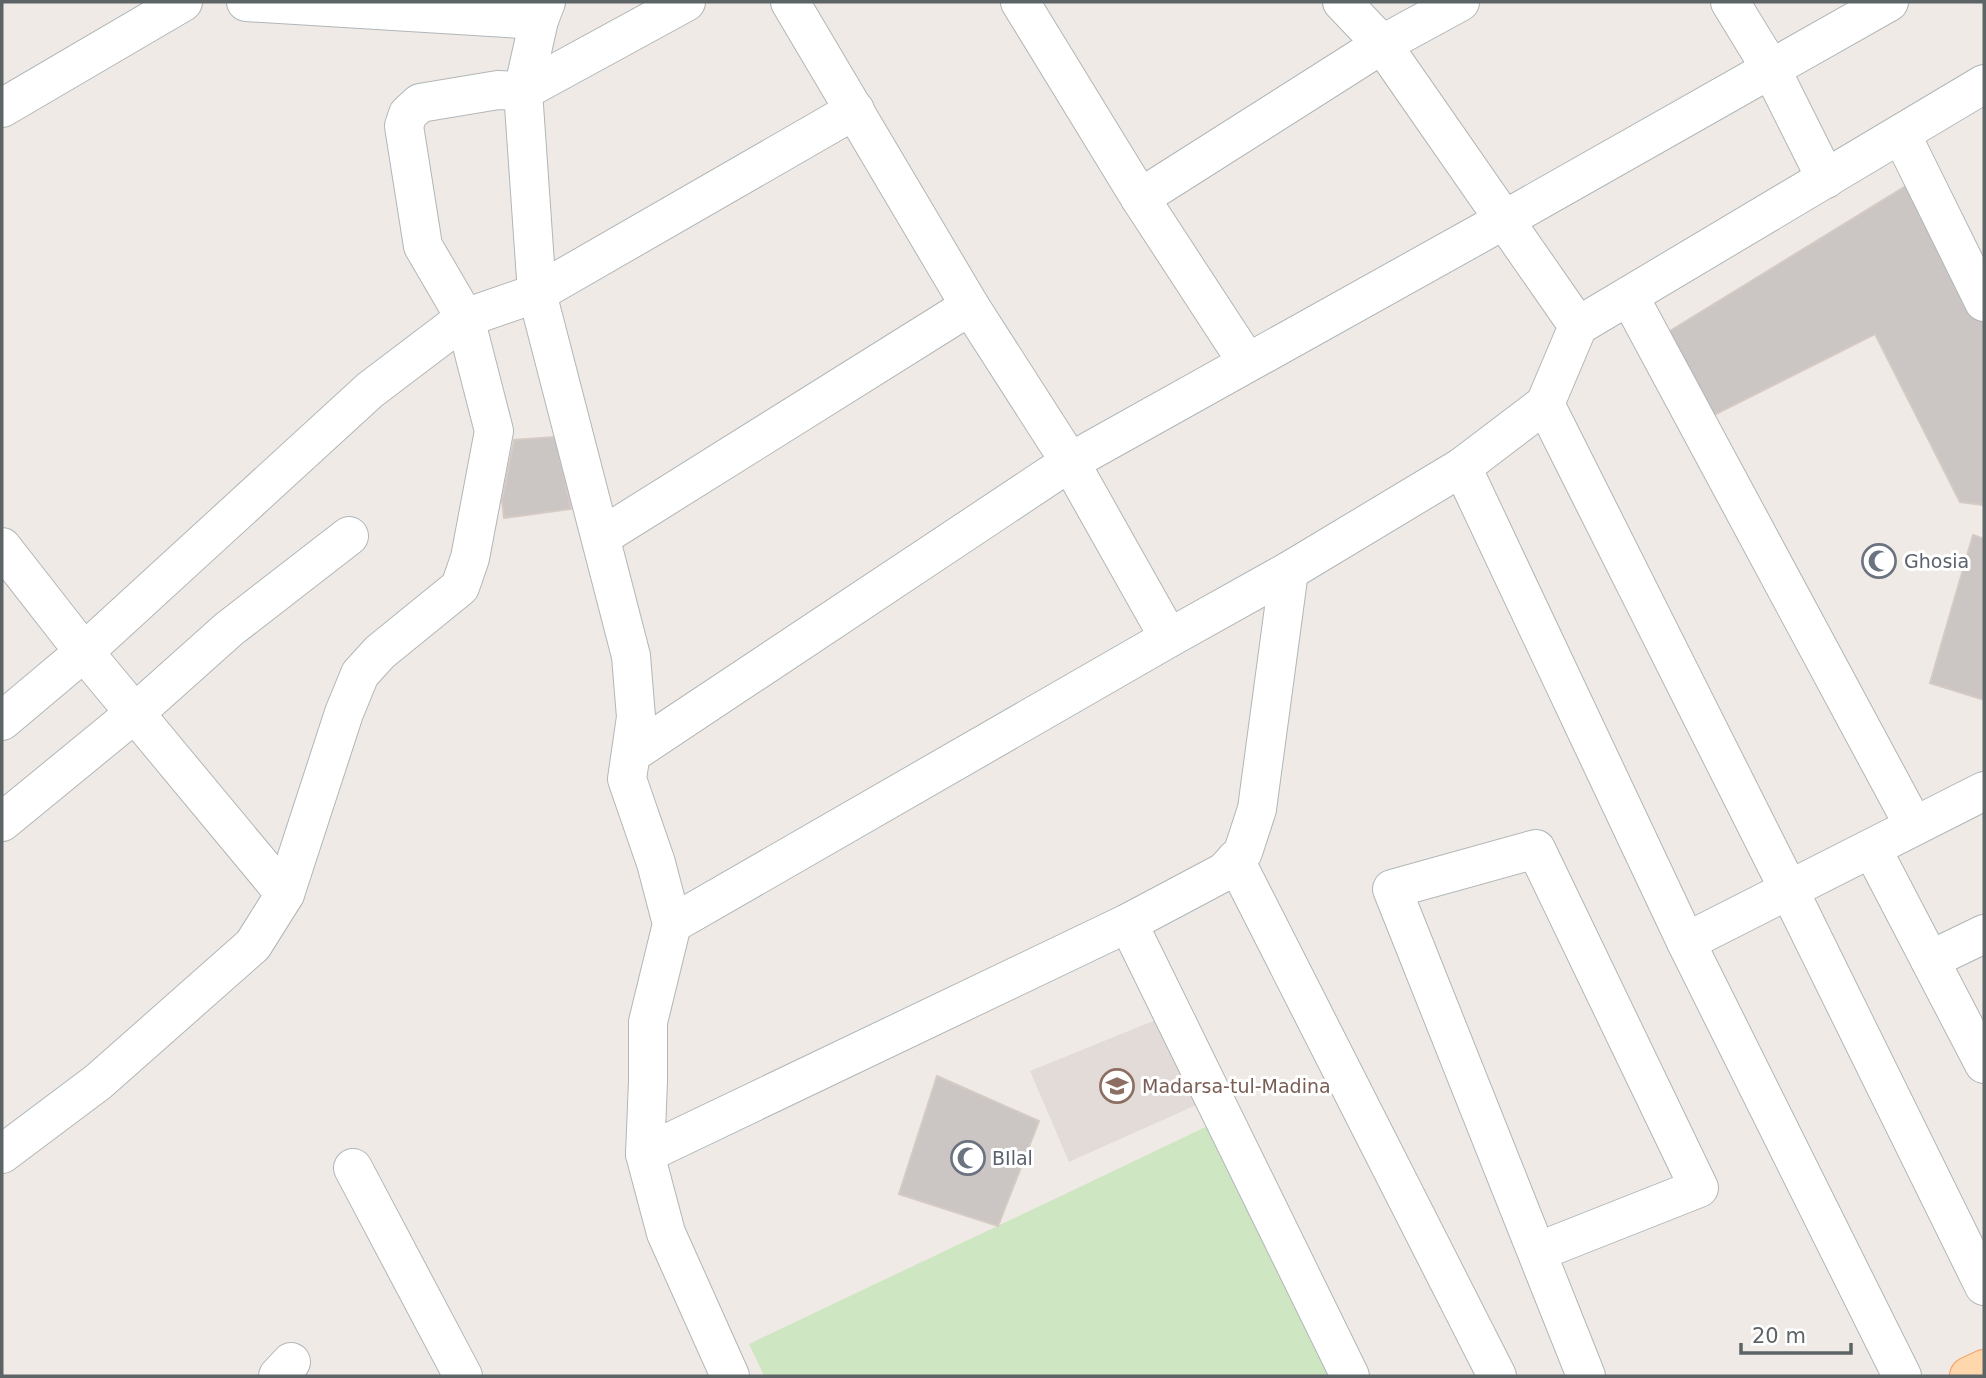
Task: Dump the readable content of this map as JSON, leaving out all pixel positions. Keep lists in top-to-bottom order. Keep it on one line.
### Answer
{"places":{"mosque":["Ghosia","BIlal"],"school or university":["Madarsa-tul-Madina"]},"scale_bar":"20 m"}
